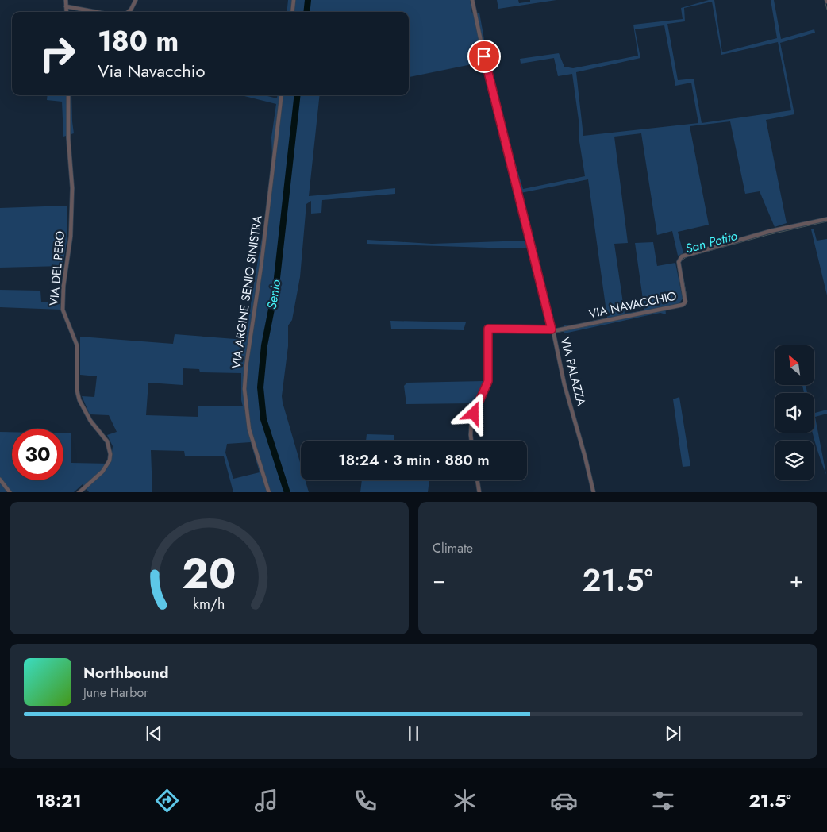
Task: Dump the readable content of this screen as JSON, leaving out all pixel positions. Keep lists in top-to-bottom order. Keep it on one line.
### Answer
{"streets":{"street":["VIA DEL PERO","VIA ARGINE SENIO SINISTRA","VIA NAVACCHIO","VIA PALAZZA"]},"crossings":[["VIA NAVACCHIO","VIA PALAZZA"]],"water":["San Potito","Senio"],"north":"top left","page":{"turn":["180 m","Via Navacchio"],"limit":"30","trip":"18:24 · 3 min · 880 m","tile":"Climate","heat":["−","21.5°","+"],"song":["Northbound","June Harbor"],"tabs":["18:21","21.5°"],"gauge":["20","km/h"]}}
